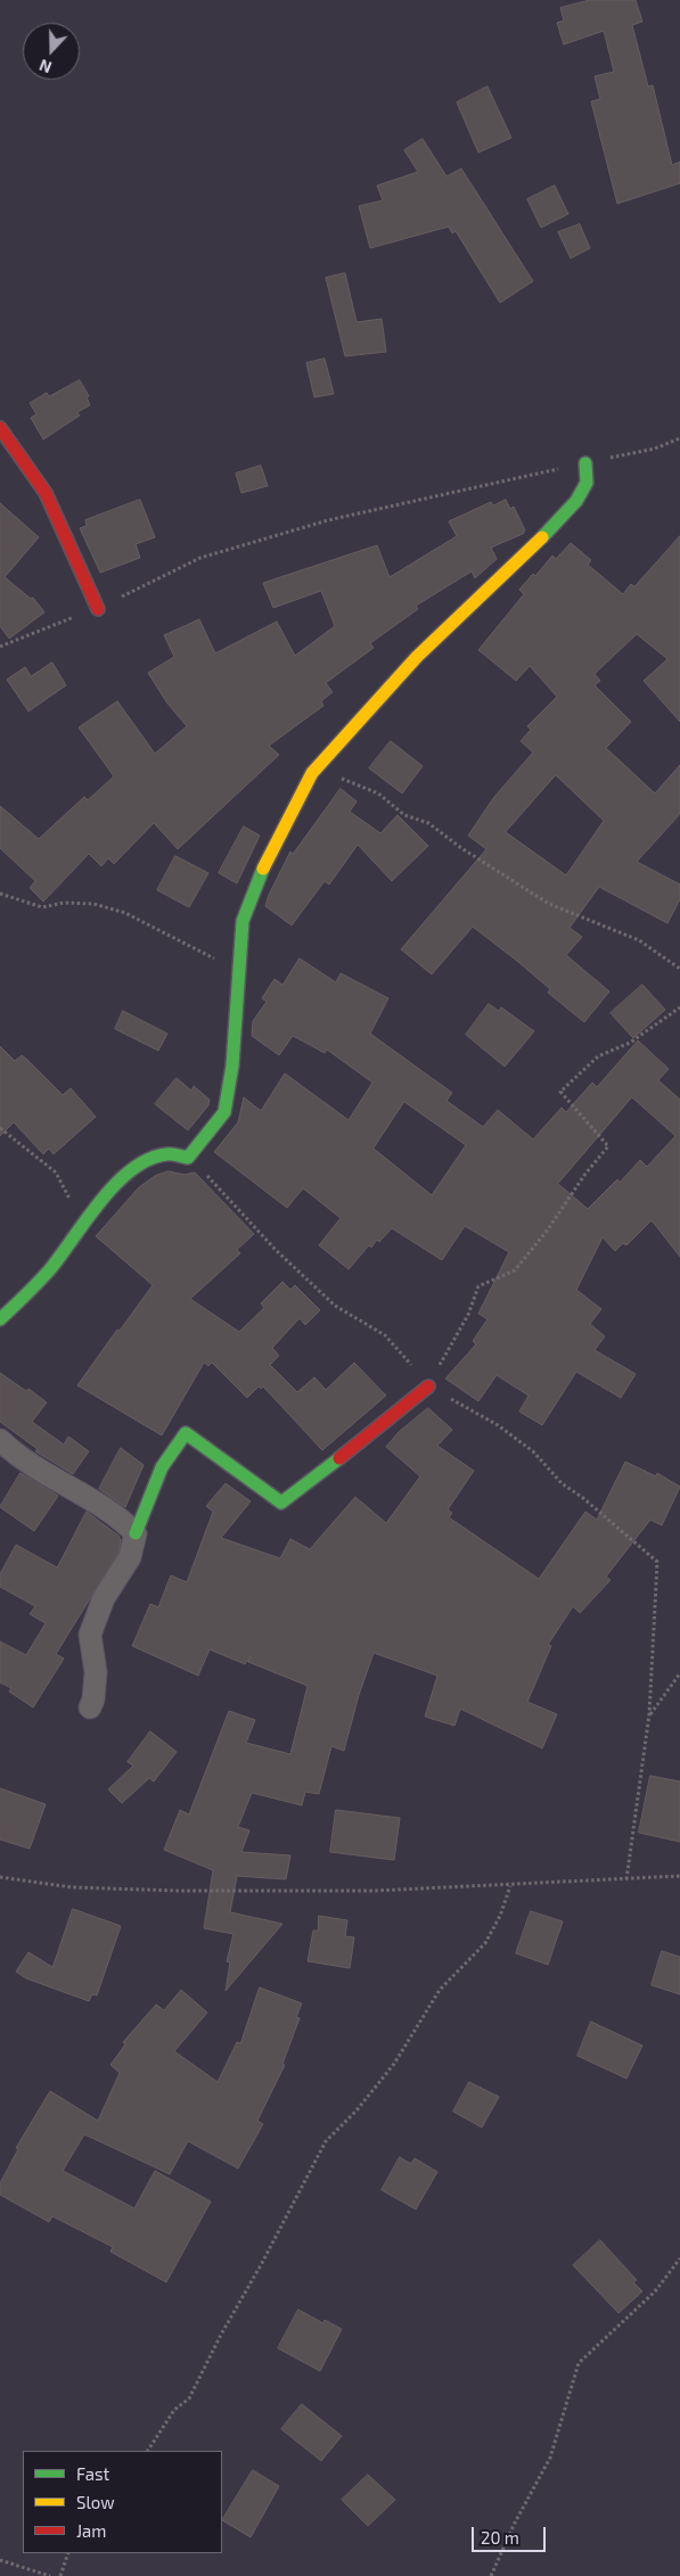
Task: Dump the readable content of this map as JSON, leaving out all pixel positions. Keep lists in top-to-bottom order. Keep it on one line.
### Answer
{"legend":["Fast","Slow","Jam"],"scale_bar":"20 m","north":"bottom"}
